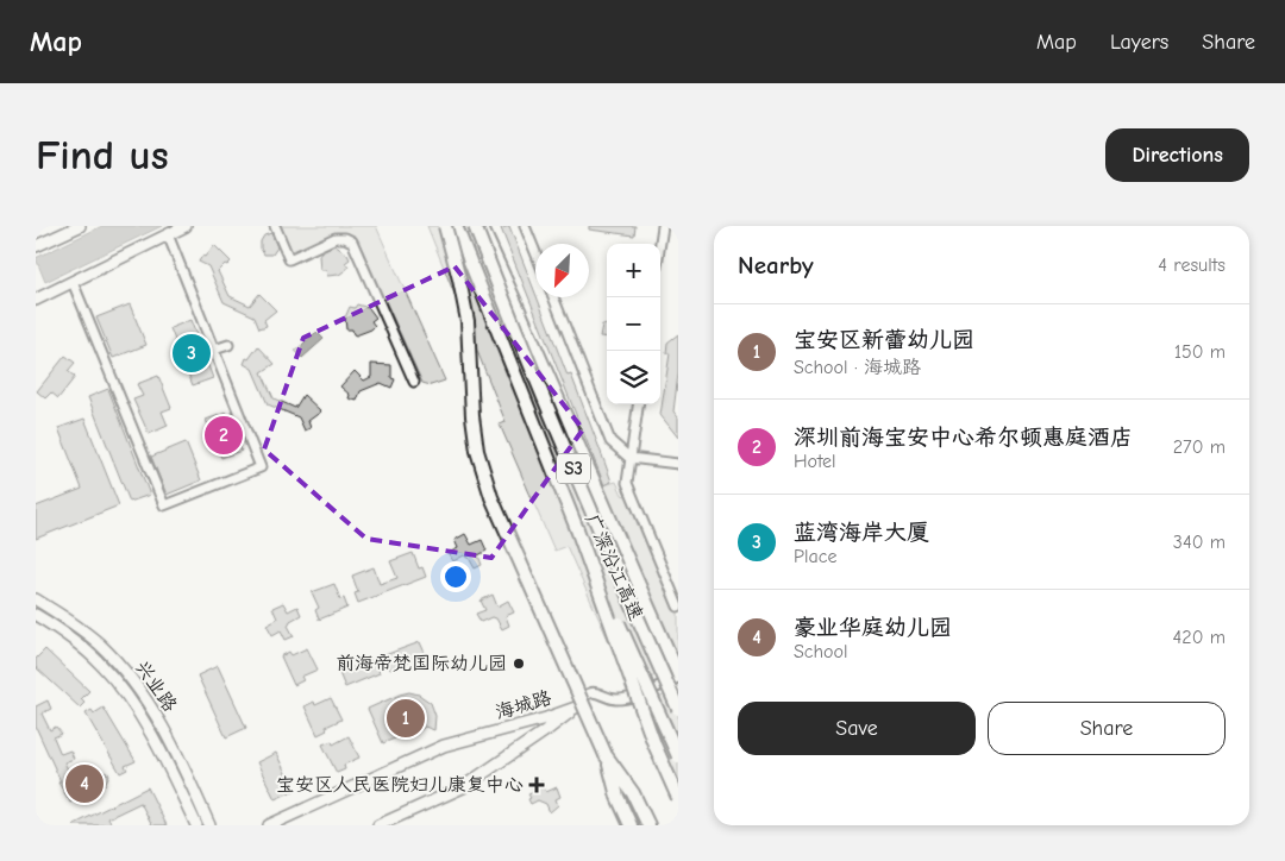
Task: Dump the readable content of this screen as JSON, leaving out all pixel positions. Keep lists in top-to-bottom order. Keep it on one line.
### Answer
{"streets":{"highway":["S3","广深沿江高速"],"main road":["兴业路","海城路"]},"places":{"other":["前海帝梵国际幼儿园"],"health":["宝安区人民医院妇儿康复中心"]},"north":"bottom left","page":{"header":"Map","nav":["Map","Layers","Share"],"buttons":["Directions",["Save","Share"]],"title":"Find us","heading":["Nearby","4 results"],"map_buttons":["+","−"],"list":[{"mark":"1","name":"宝安区新蕾幼儿园","note":"School · 海城路","value":"150 m"},{"mark":"2","name":"深圳前海宝安中心希尔顿惠庭酒店","note":"Hotel","value":"270 m"},{"mark":"3","name":"蓝湾海岸大厦","note":"Place","value":"340 m"},{"mark":"4","name":"豪业华庭幼儿园","note":"School","value":"420 m"}],"pins":["3","2","1","4"]}}
